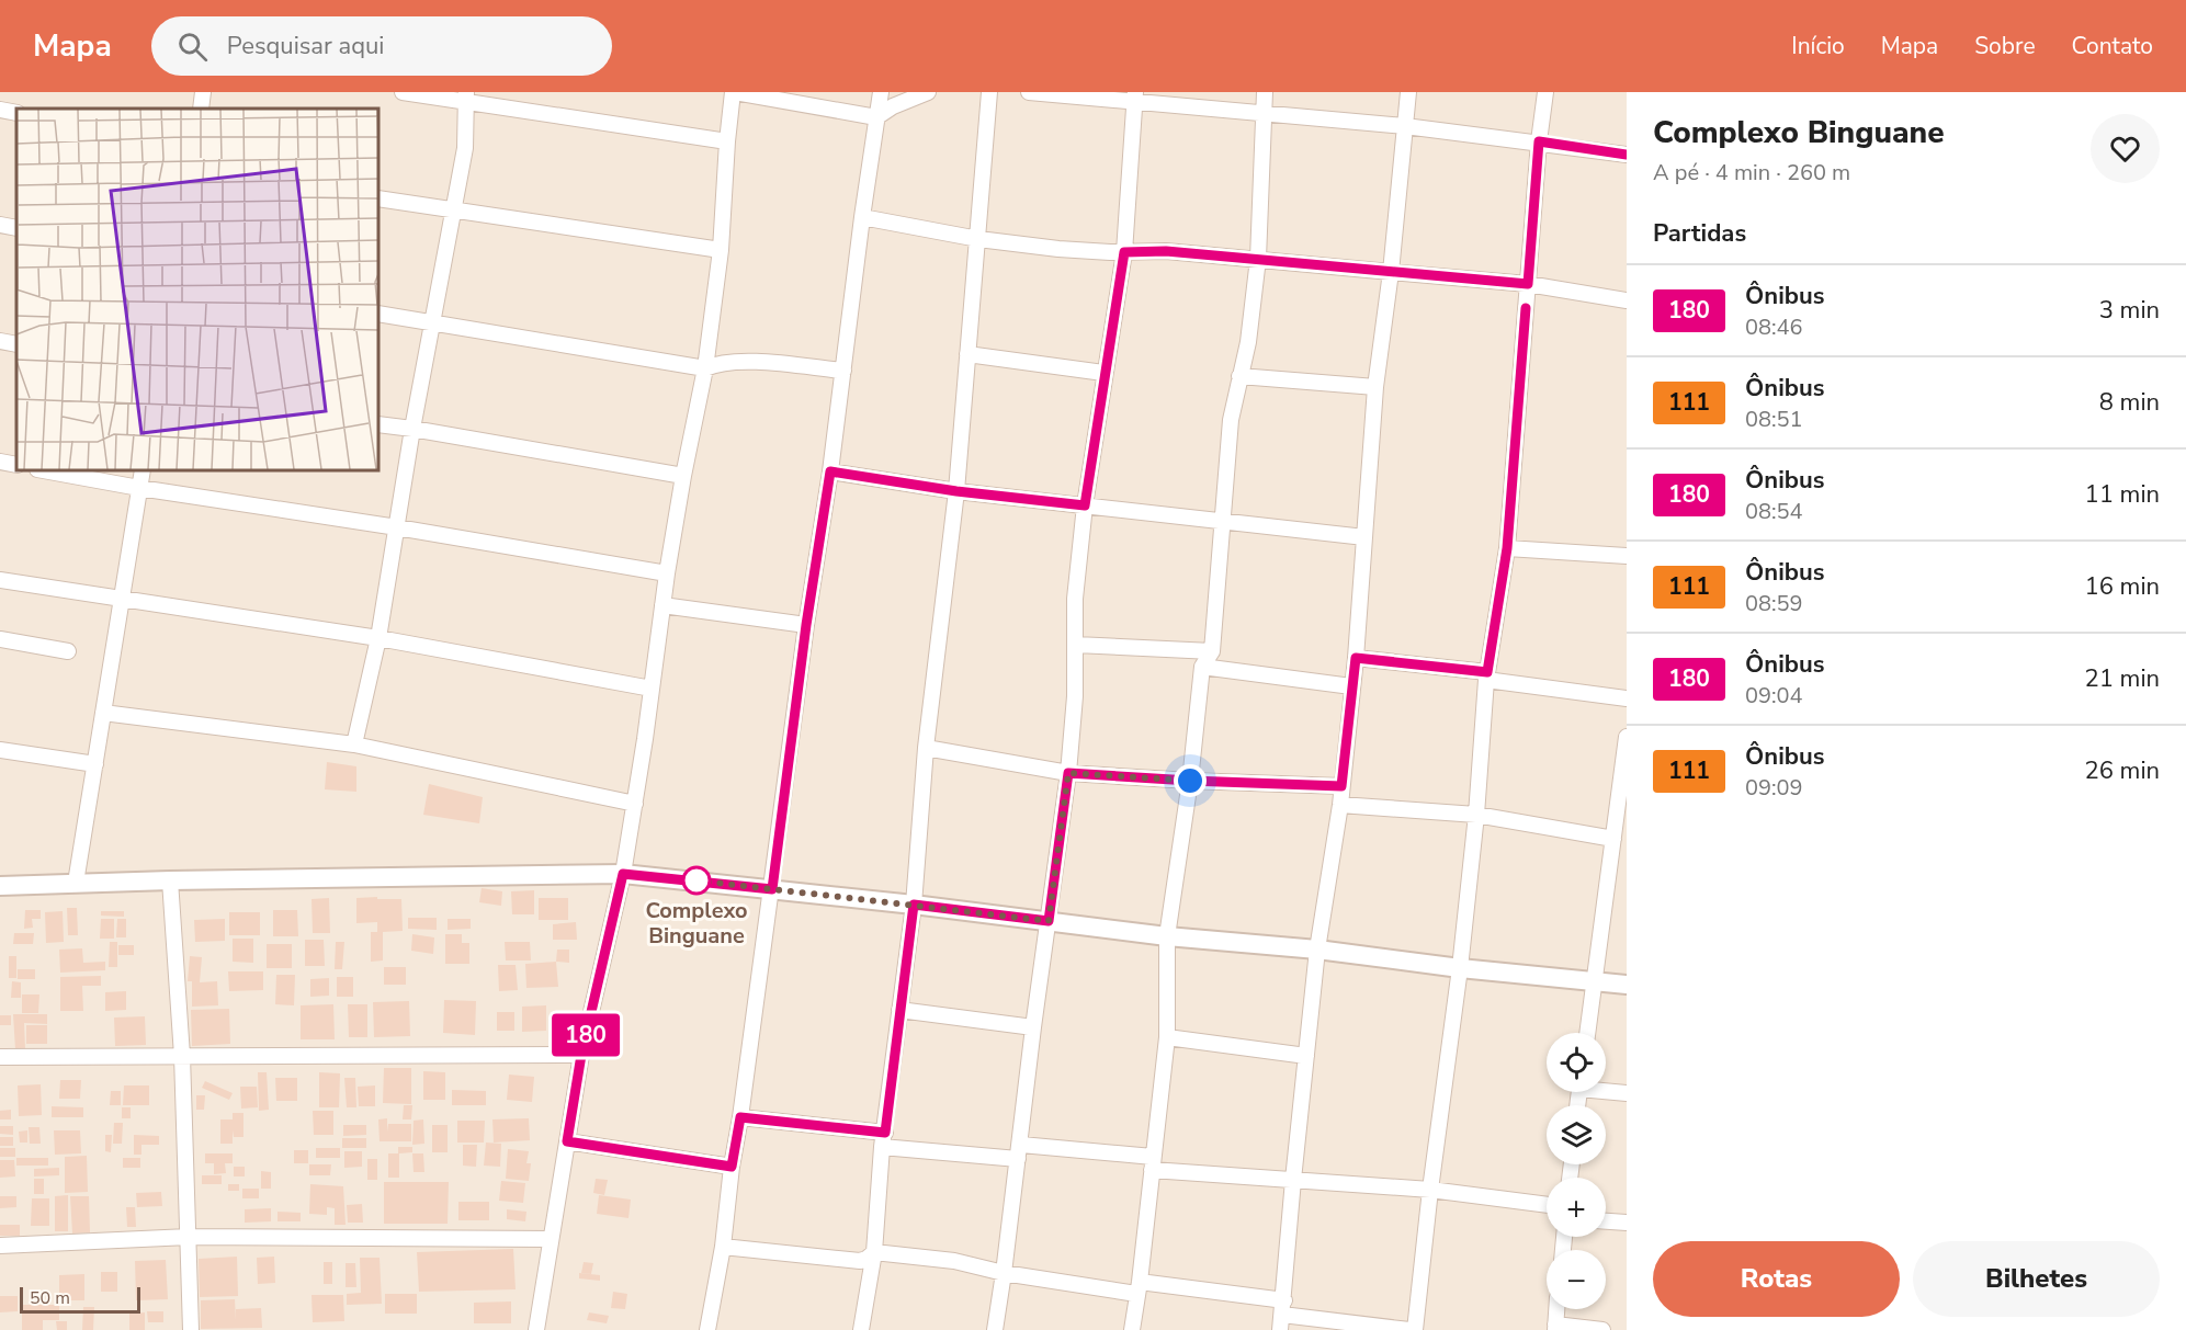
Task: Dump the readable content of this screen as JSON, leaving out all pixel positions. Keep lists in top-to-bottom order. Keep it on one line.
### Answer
{"places":["Complexo Binguane"],"lines":["bus line 180"],"scale_bar":"50 m","page":{"header":"Mapa","search":"Pesquisar aqui","nav":["Início","Mapa","Sobre","Contato"],"on_map":"180","heading":[["Complexo Binguane","A pé · 4 min · 260 m"],"Partidas"],"list":[{"mark":"180","name":"Ônibus","note":"08:46","value":"3 min"},{"mark":"111","name":"Ônibus","note":"08:51","value":"8 min"},{"mark":"180","name":"Ônibus","note":"08:54","value":"11 min"},{"mark":"111","name":"Ônibus","note":"08:59","value":"16 min"},{"mark":"180","name":"Ônibus","note":"09:04","value":"21 min"},{"mark":"111","name":"Ônibus","note":"09:09","value":"26 min"}],"map_buttons":["+","−"],"buttons":["Rotas","Bilhetes"],"scale":"50 m"}}
